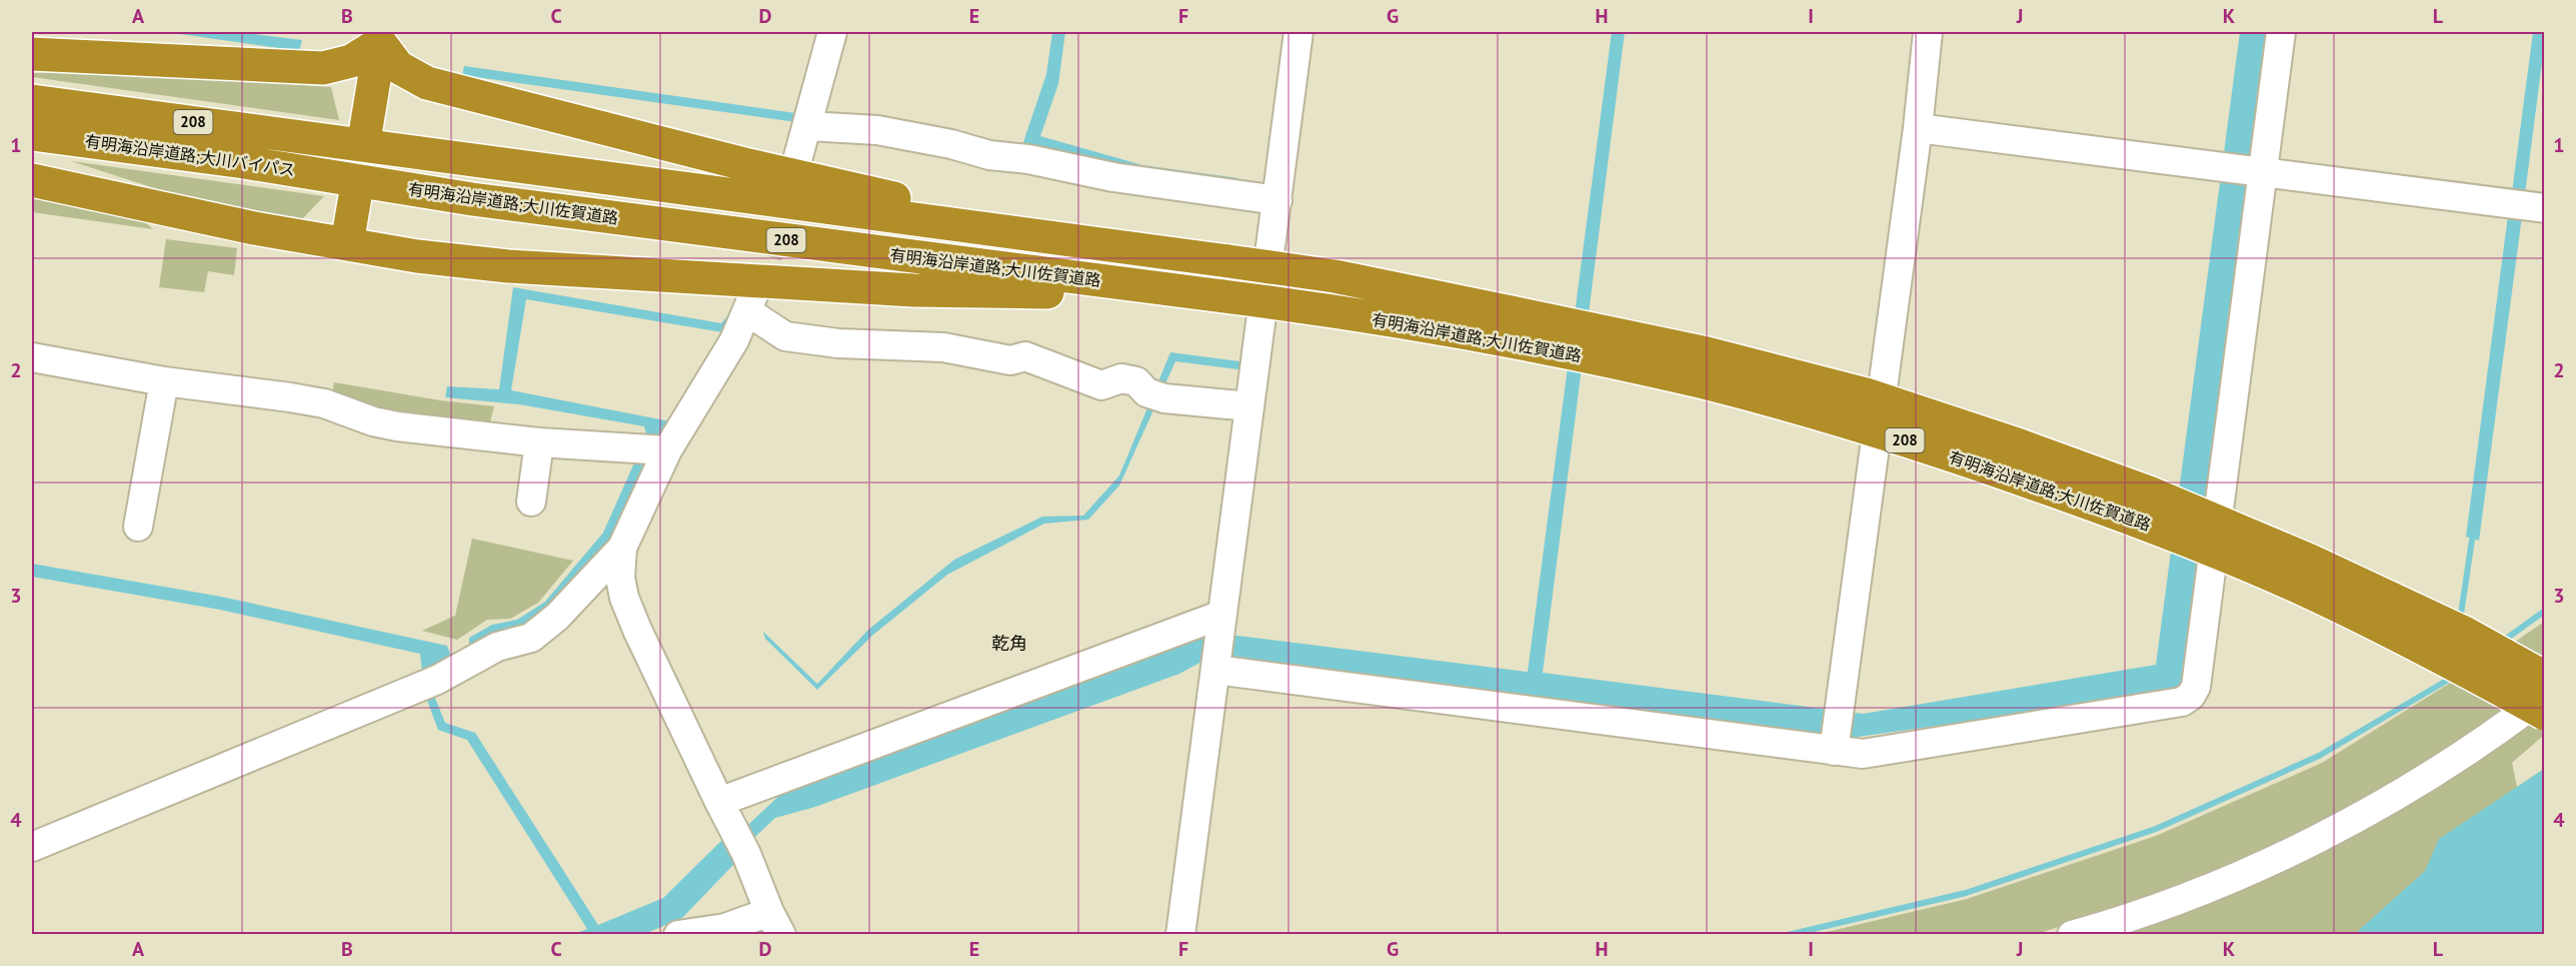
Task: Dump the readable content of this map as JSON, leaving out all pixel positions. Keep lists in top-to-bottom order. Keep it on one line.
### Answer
{"streets":{"highway":["208","有明海沿岸道路;大川バイパス","有明海沿岸道路;大川佐賀道路"]},"crossings":[["有明海沿岸道路;大川バイパス","有明海沿岸道路;大川佐賀道路"]],"districts":["乾角"],"grid":{"columns":["A","B","C","D","E","F","G","H","I","J","K","L"],"rows":["1","2","3","4"]}}
